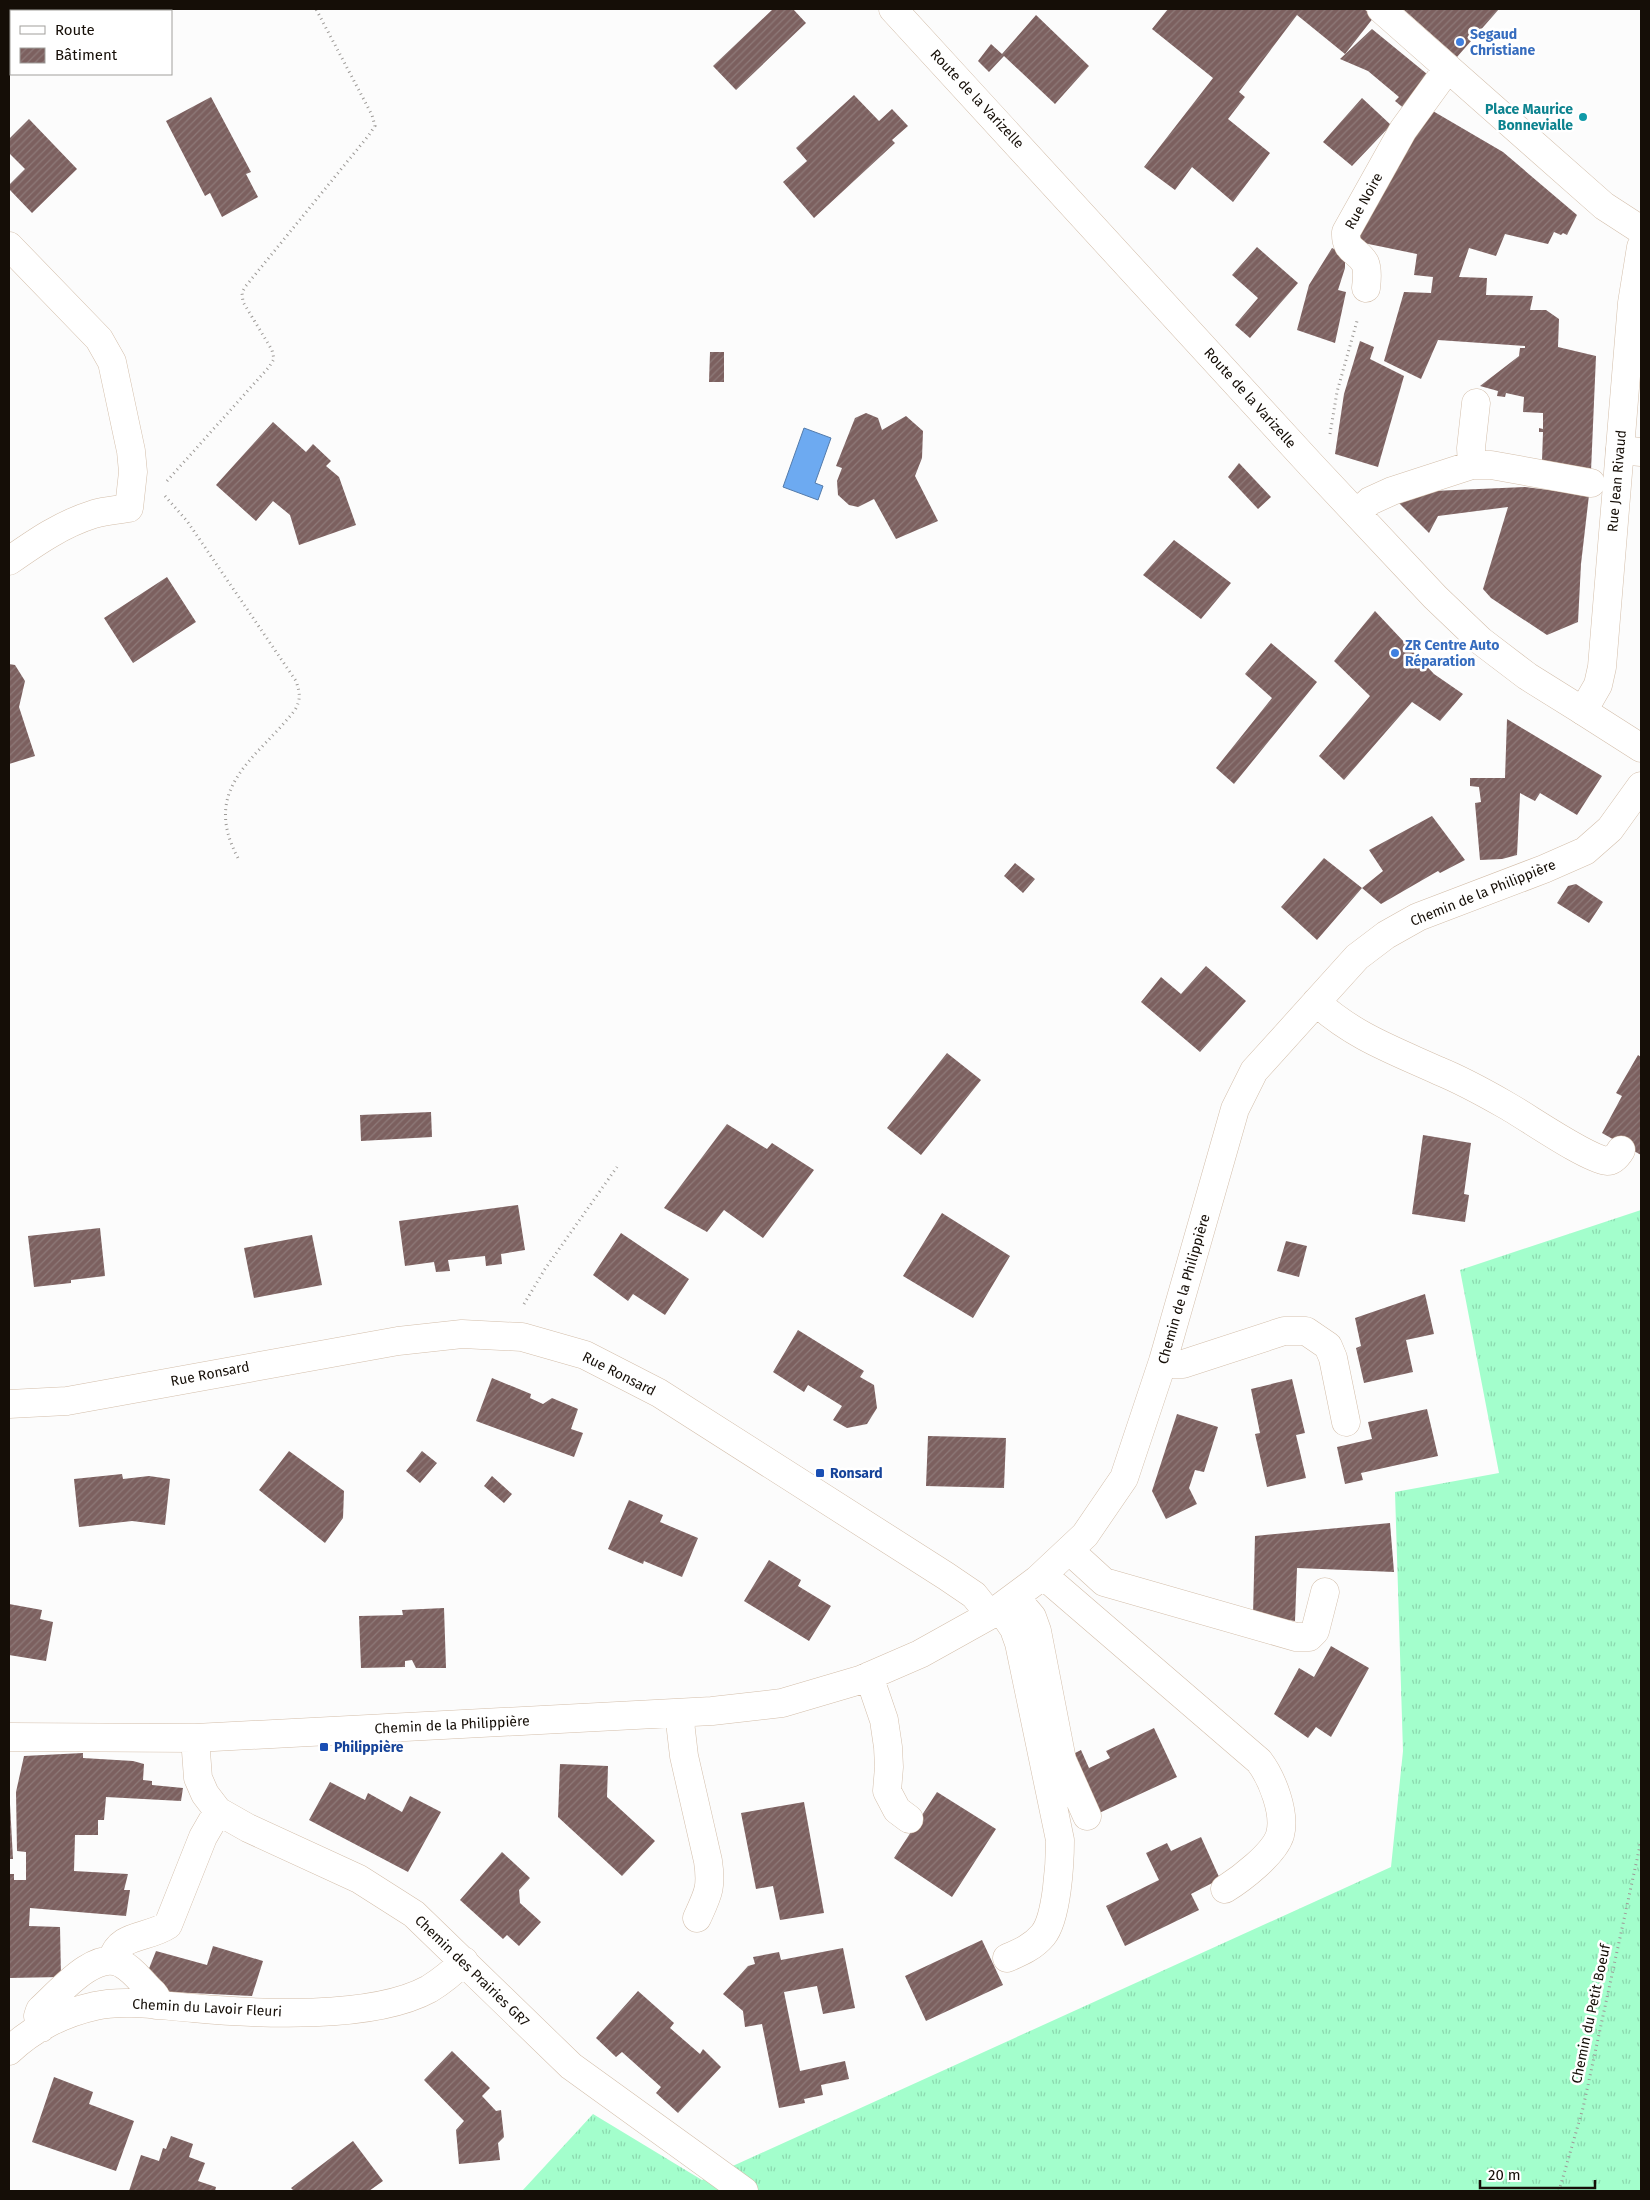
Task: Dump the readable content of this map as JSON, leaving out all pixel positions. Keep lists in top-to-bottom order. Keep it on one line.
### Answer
{"streets":{"street":["Route de la Varizelle","Rue Noire","Rue Jean Rivaud","Chemin de la Philippière","Rue Ronsard","Chemin des Prairies GR7","Chemin du Lavoir Fleuri"],"path":["Chemin du Petit Boeuf"]},"crossings":[["Route de la Varizelle","Rue Jean Rivaud"],["Chemin de la Philippière","Rue Ronsard"],["Chemin de la Philippière","Chemin des Prairies GR7"],["Chemin des Prairies GR7","Chemin du Lavoir Fleuri"]],"places":{"other":["Segaud Christiane","Place Maurice Bonnevialle","ZR Centre Auto Réparation"],"transit":["Ronsard","Philippière"]},"legend":["Route","Bâtiment"],"scale_bar":"20 m"}
